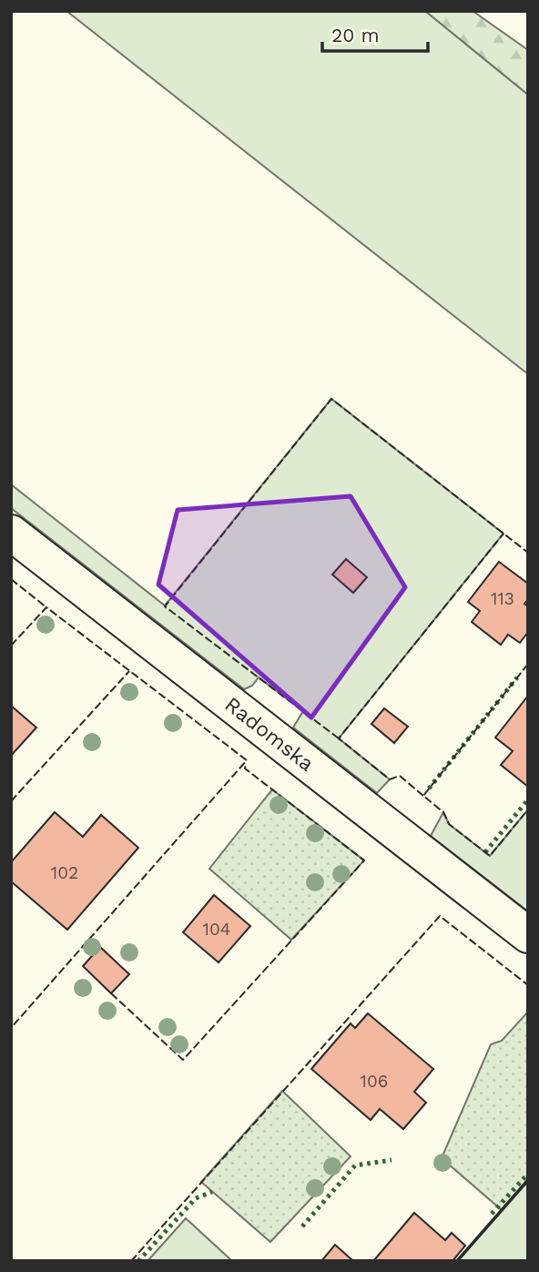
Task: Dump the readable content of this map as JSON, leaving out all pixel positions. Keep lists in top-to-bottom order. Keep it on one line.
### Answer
{"streets":{"street":["Radomska"]},"house_numbers":["113","102","104","106"],"scale_bar":"20 m"}
